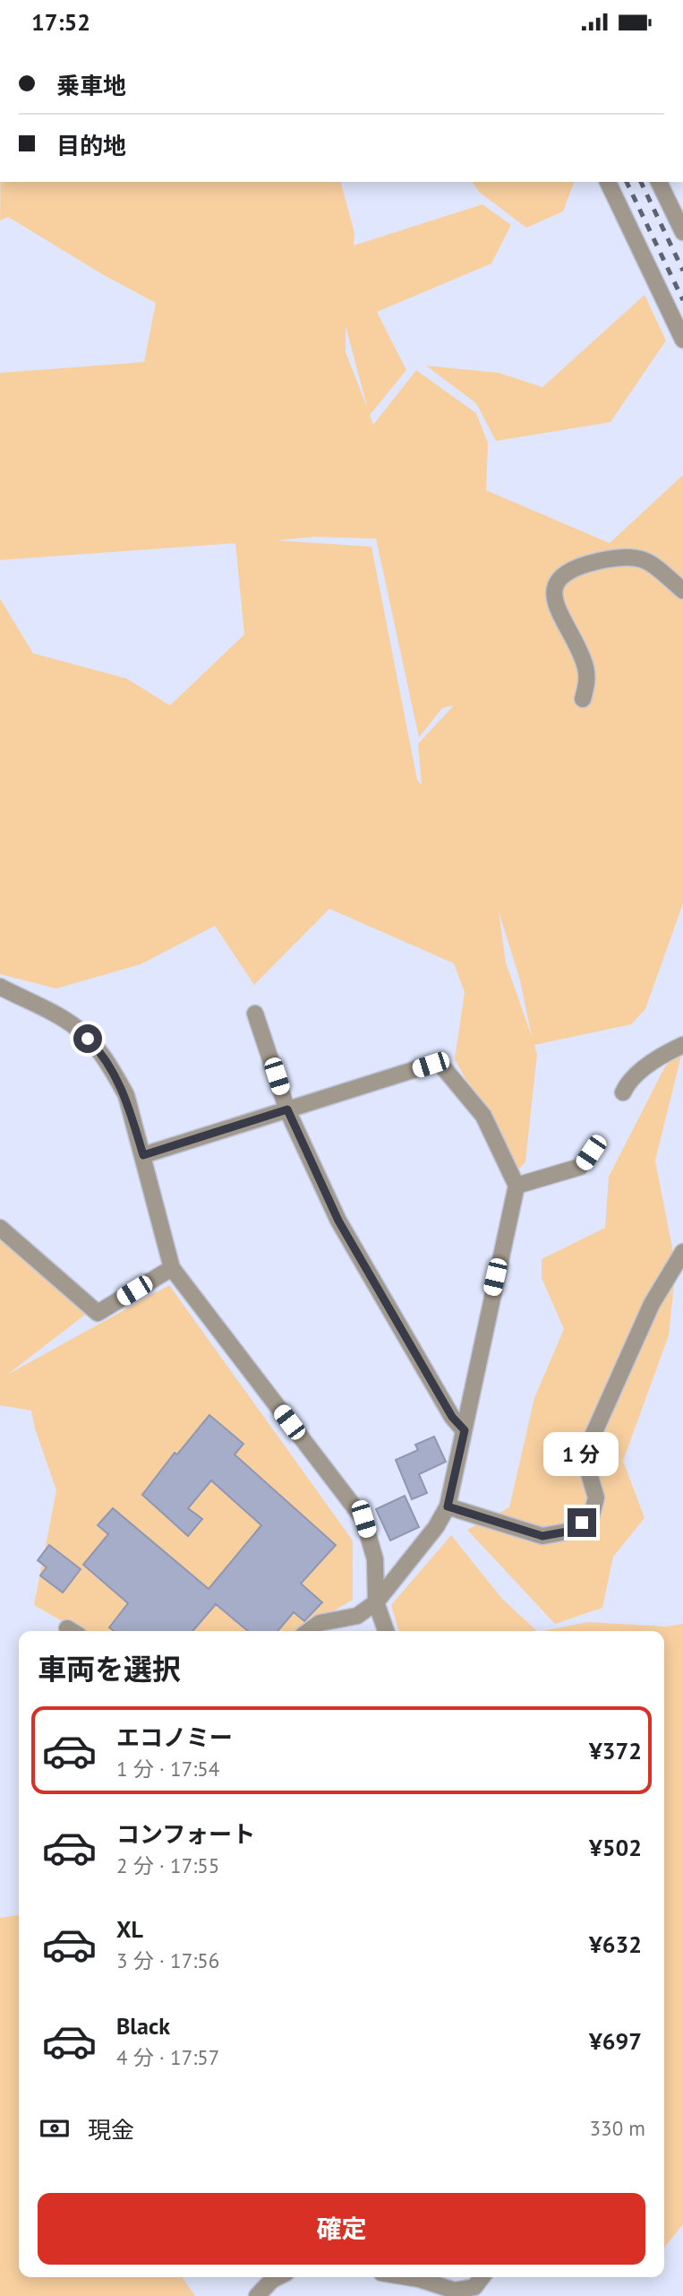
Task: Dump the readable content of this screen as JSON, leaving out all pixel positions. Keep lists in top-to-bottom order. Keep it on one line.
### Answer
{"page":{"status":"17:52","banner":["乗車地","目的地"],"bubble":"1 分","heading":"車両を選択","list":[{"name":"エコノミー","note":"1 分 · 17:54","value":"¥372"},{"name":"コンフォート","note":"2 分 · 17:55","value":"¥502"},{"name":"XL","note":"3 分 · 17:56","value":"¥632"},{"name":"Black","note":"4 分 · 17:57","value":"¥697"}],"pay":["現金","330 m"],"buttons":"確定"}}
